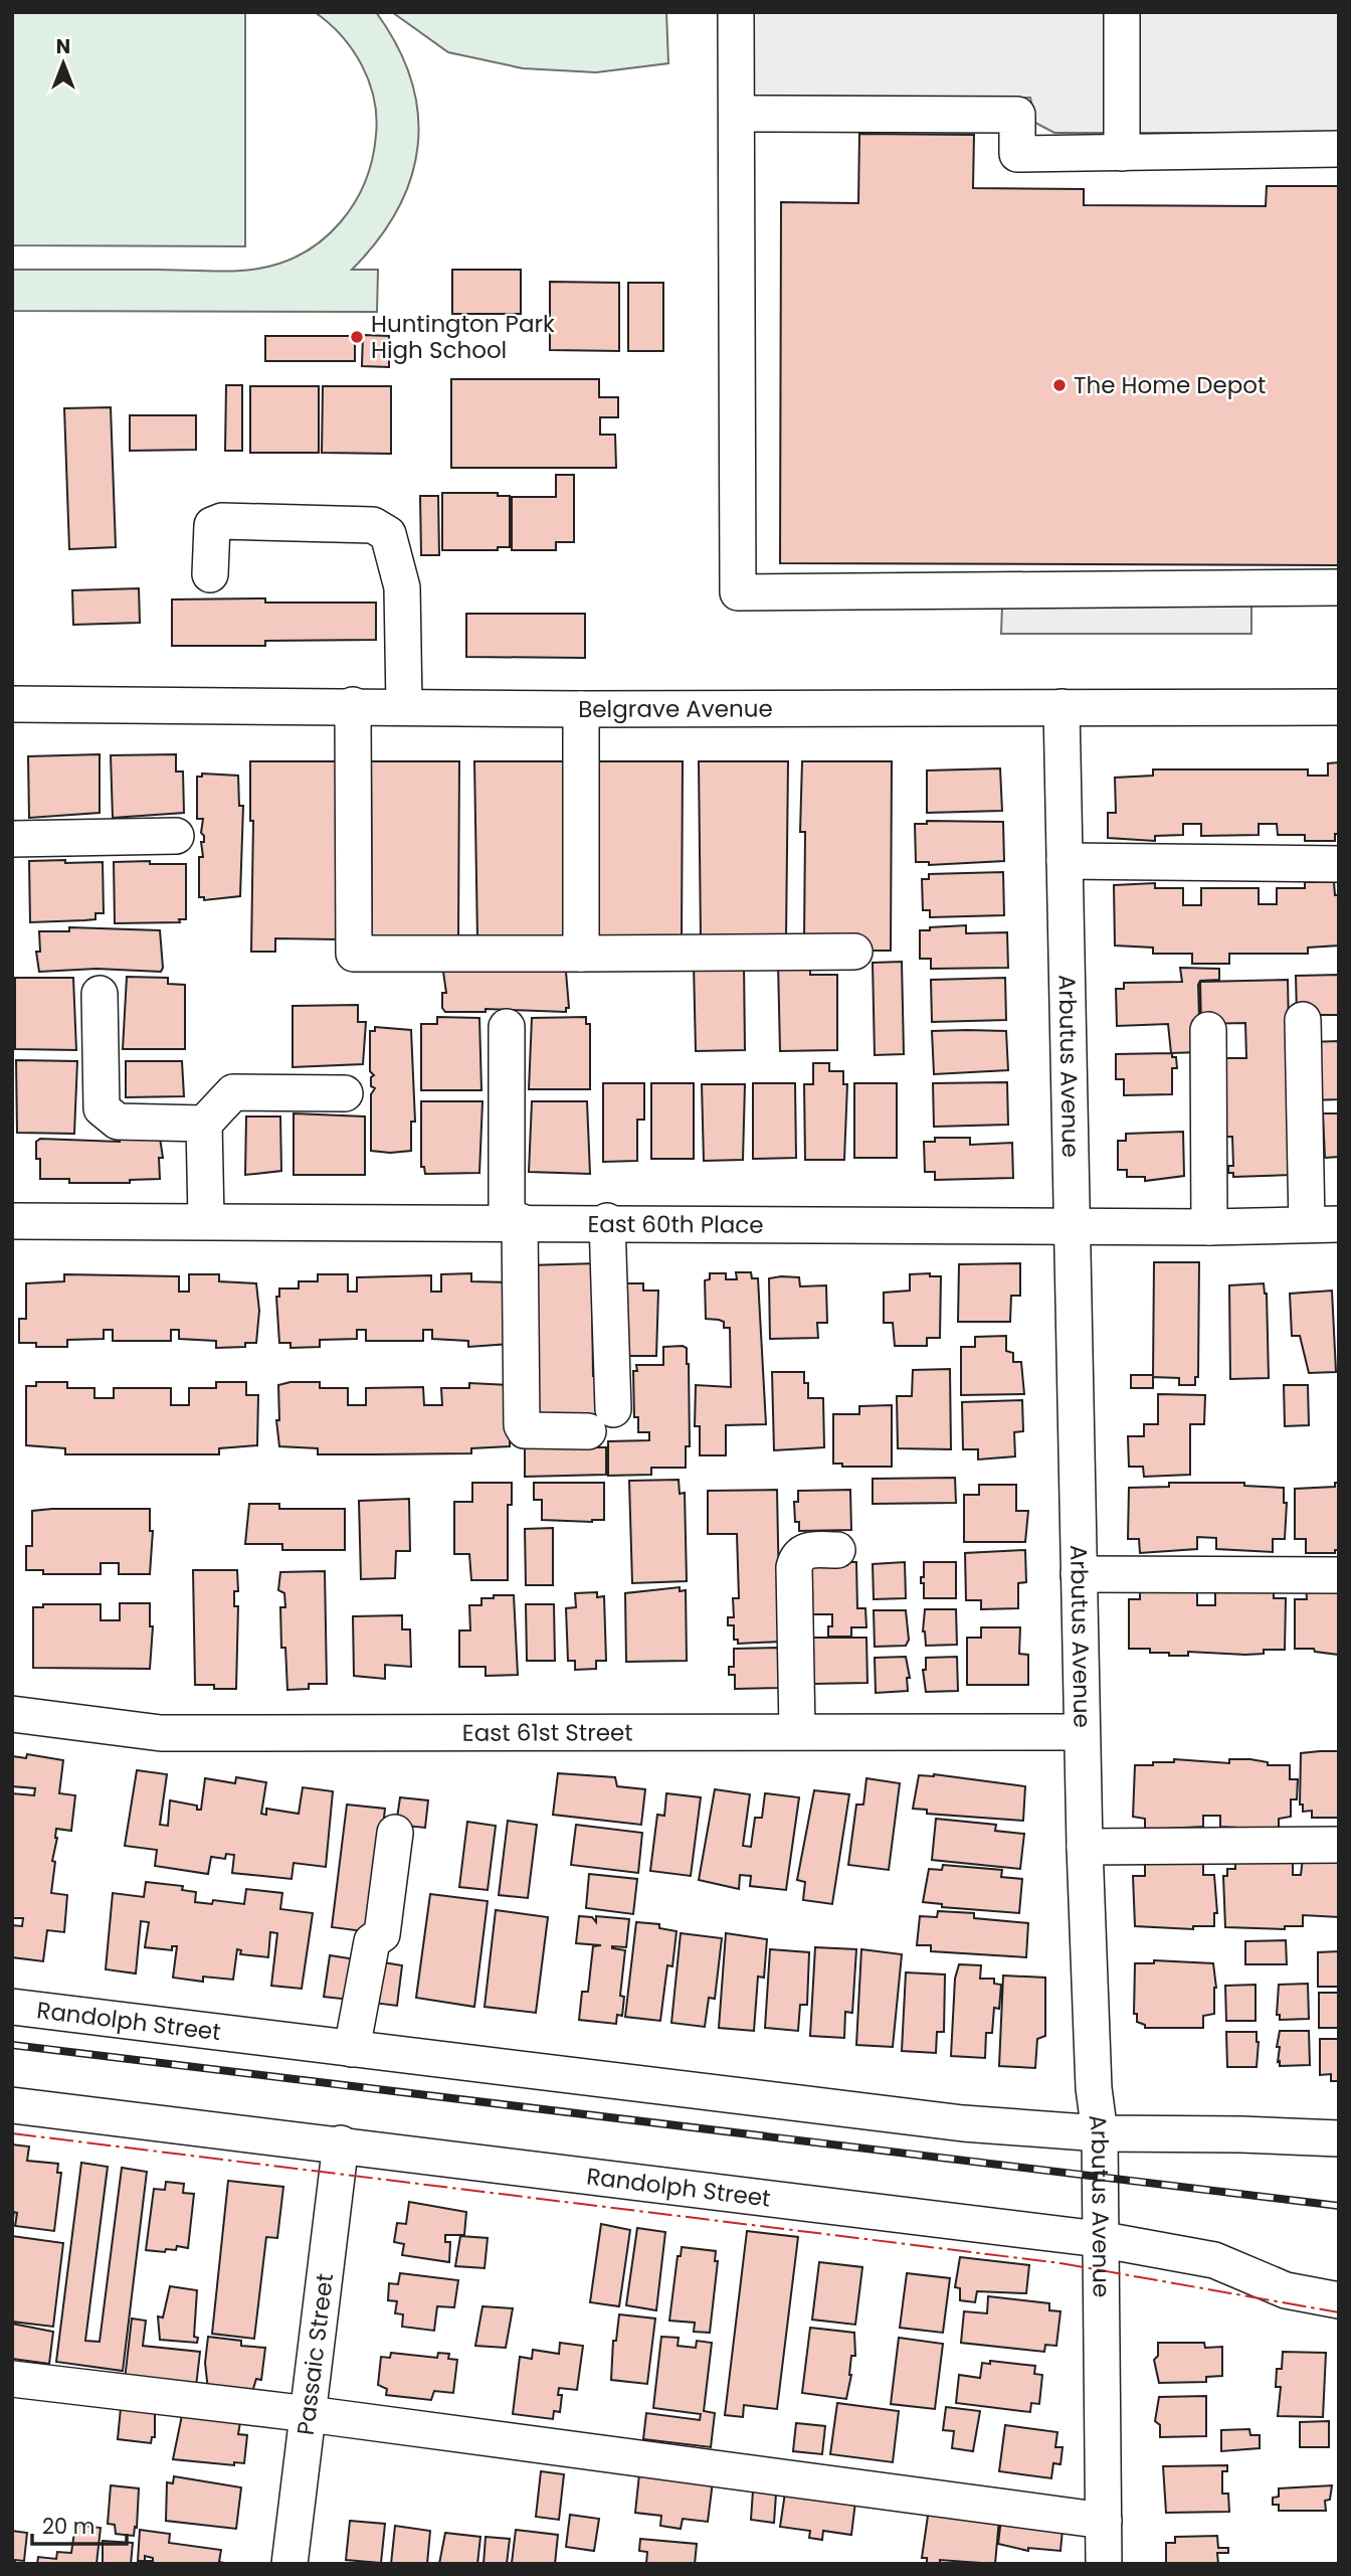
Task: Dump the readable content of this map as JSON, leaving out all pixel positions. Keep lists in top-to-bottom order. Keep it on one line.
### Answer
{"streets":{"street":["Belgrave Avenue","Arbutus Avenue","East 60th Place","East 61st Street","Randolph Street","Passaic Street"]},"crossings":[["Belgrave Avenue","Arbutus Avenue"],["Arbutus Avenue","East 60th Place"],["Arbutus Avenue","East 61st Street"],["Arbutus Avenue","Randolph Street"],["Randolph Street","Passaic Street"]],"places":["Huntington Park High School","The Home Depot"],"scale_bar":"20 m","north":"top"}
